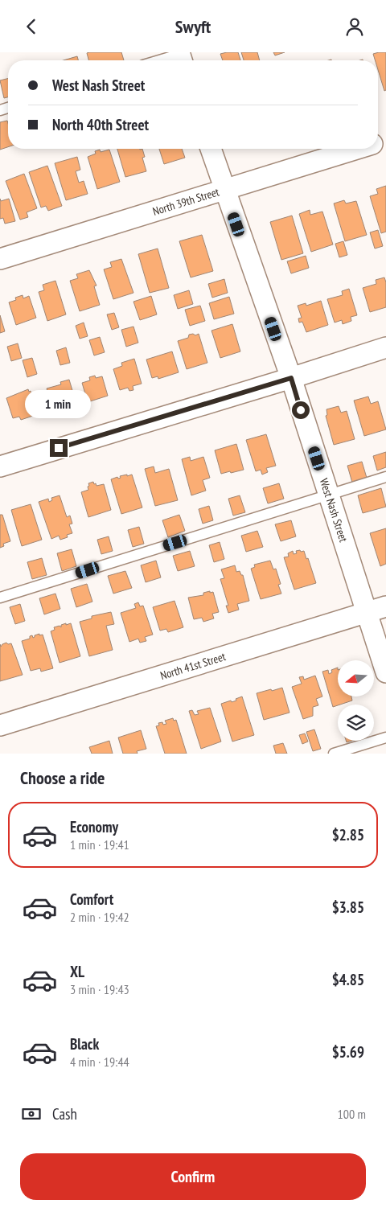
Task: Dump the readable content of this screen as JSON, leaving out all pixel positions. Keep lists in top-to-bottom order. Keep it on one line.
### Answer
{"streets":{"street":["North 39th Street","West Nash Street","North 41st Street"]},"crossings":[["North 39th Street","West Nash Street"],["West Nash Street","North 41st Street"]],"north":"left","page":{"header":"Swyft","banner":["West Nash Street","North 40th Street"],"bubble":"1 min","heading":"Choose a ride","list":[{"name":"Economy","note":"1 min · 19:41","value":"$2.85"},{"name":"Comfort","note":"2 min · 19:42","value":"$3.85"},{"name":"XL","note":"3 min · 19:43","value":"$4.85"},{"name":"Black","note":"4 min · 19:44","value":"$5.69"}],"pay":["Cash","100 m"],"buttons":"Confirm"}}
